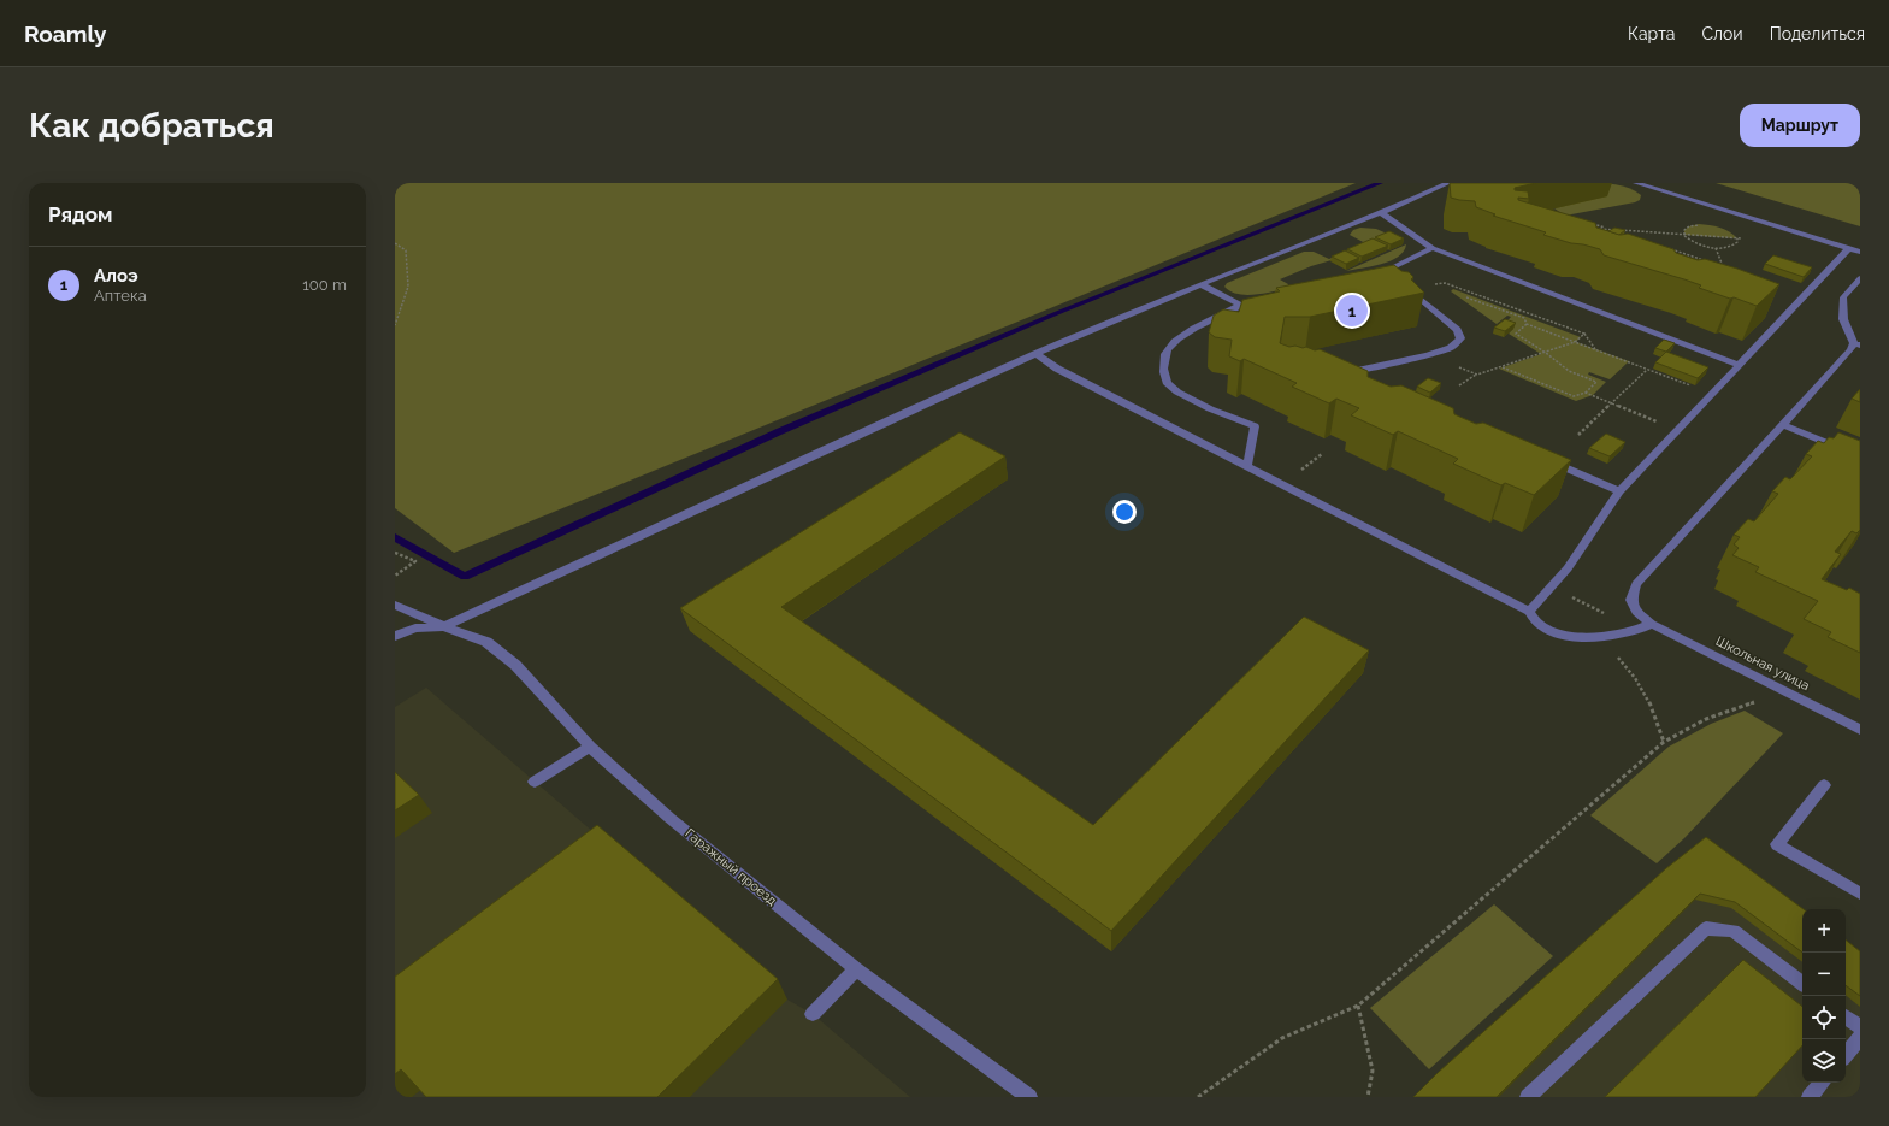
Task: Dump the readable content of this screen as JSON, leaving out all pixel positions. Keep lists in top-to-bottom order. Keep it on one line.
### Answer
{"streets":{"street":["Школьная улица","Гаражный проезд"]},"page":{"header":"Roamly","nav":["Карта","Слои","Поделиться"],"buttons":"Маршрут","title":"Как добраться","heading":"Рядом","list":[{"mark":"1","name":"Алоэ","note":"Аптека","value":"100 m"}],"pins":"1","map_buttons":["+","−"]}}
